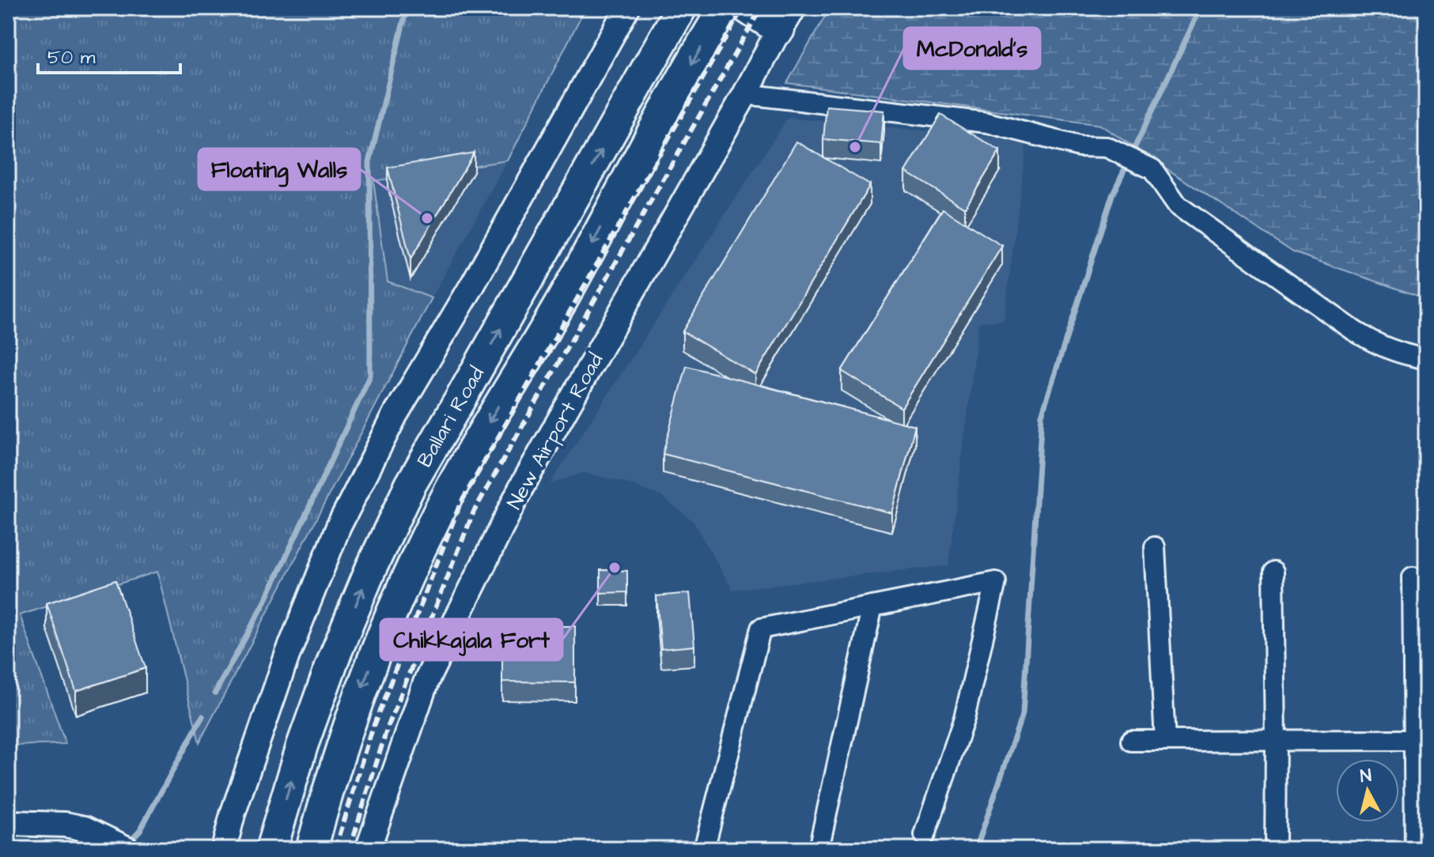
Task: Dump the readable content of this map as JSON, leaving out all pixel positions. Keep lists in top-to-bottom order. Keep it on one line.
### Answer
{"streets":{"highway":["Ballari Road"],"street":["New Airport Road"]},"places":["McDonald's","Floating Walls","Chikkajala Fort"],"scale_bar":"50 m","north":"top"}
